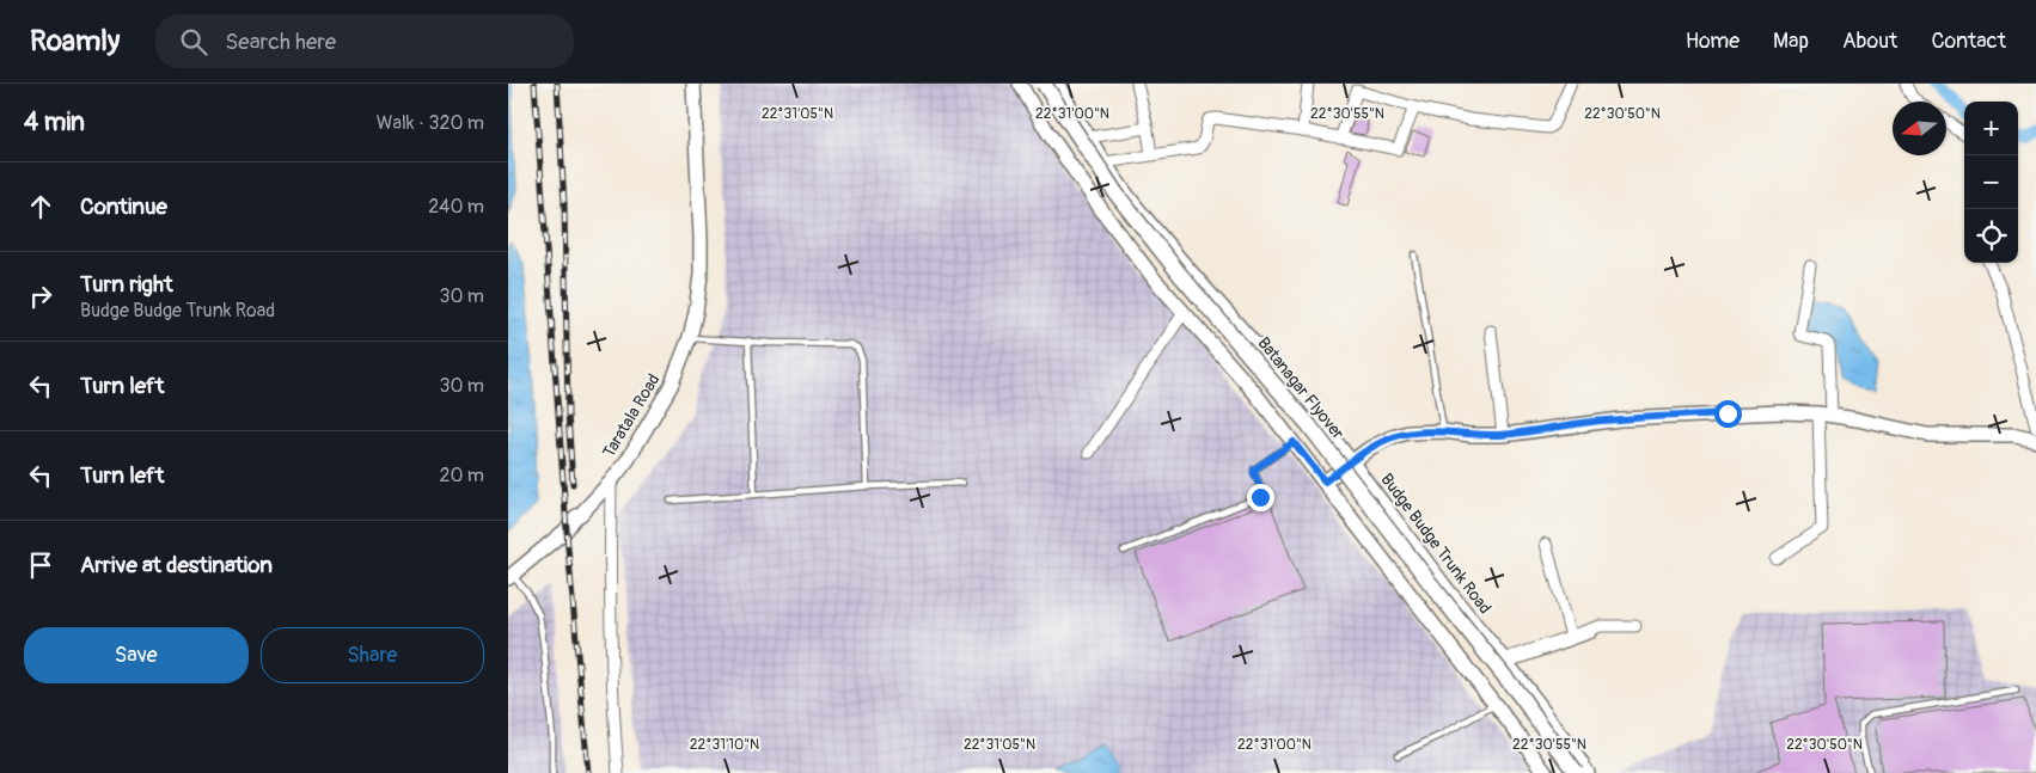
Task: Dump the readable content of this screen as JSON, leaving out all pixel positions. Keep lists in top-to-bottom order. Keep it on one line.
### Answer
{"streets":{"main road":["Batanagar Flyover"],"street":["Taratala Road","Budge Budge Trunk Road"]},"north":"left","page":{"header":"Roamly","search":"Search here","nav":["Home","Map","About","Contact"],"heading":["4 min","Walk · 320 m"],"map_buttons":["+","−"],"list":[["Continue","240 m"],["Turn right","Budge Budge Trunk Road","30 m"],["Turn left","30 m"],["Turn left","20 m"],"Arrive at destination"],"buttons":["Save","Share"]},"coordinates":["22°31'05\"N","22°31'00\"N","22°30'55\"N","22°30'50\"N","22°31'10\"N"]}
